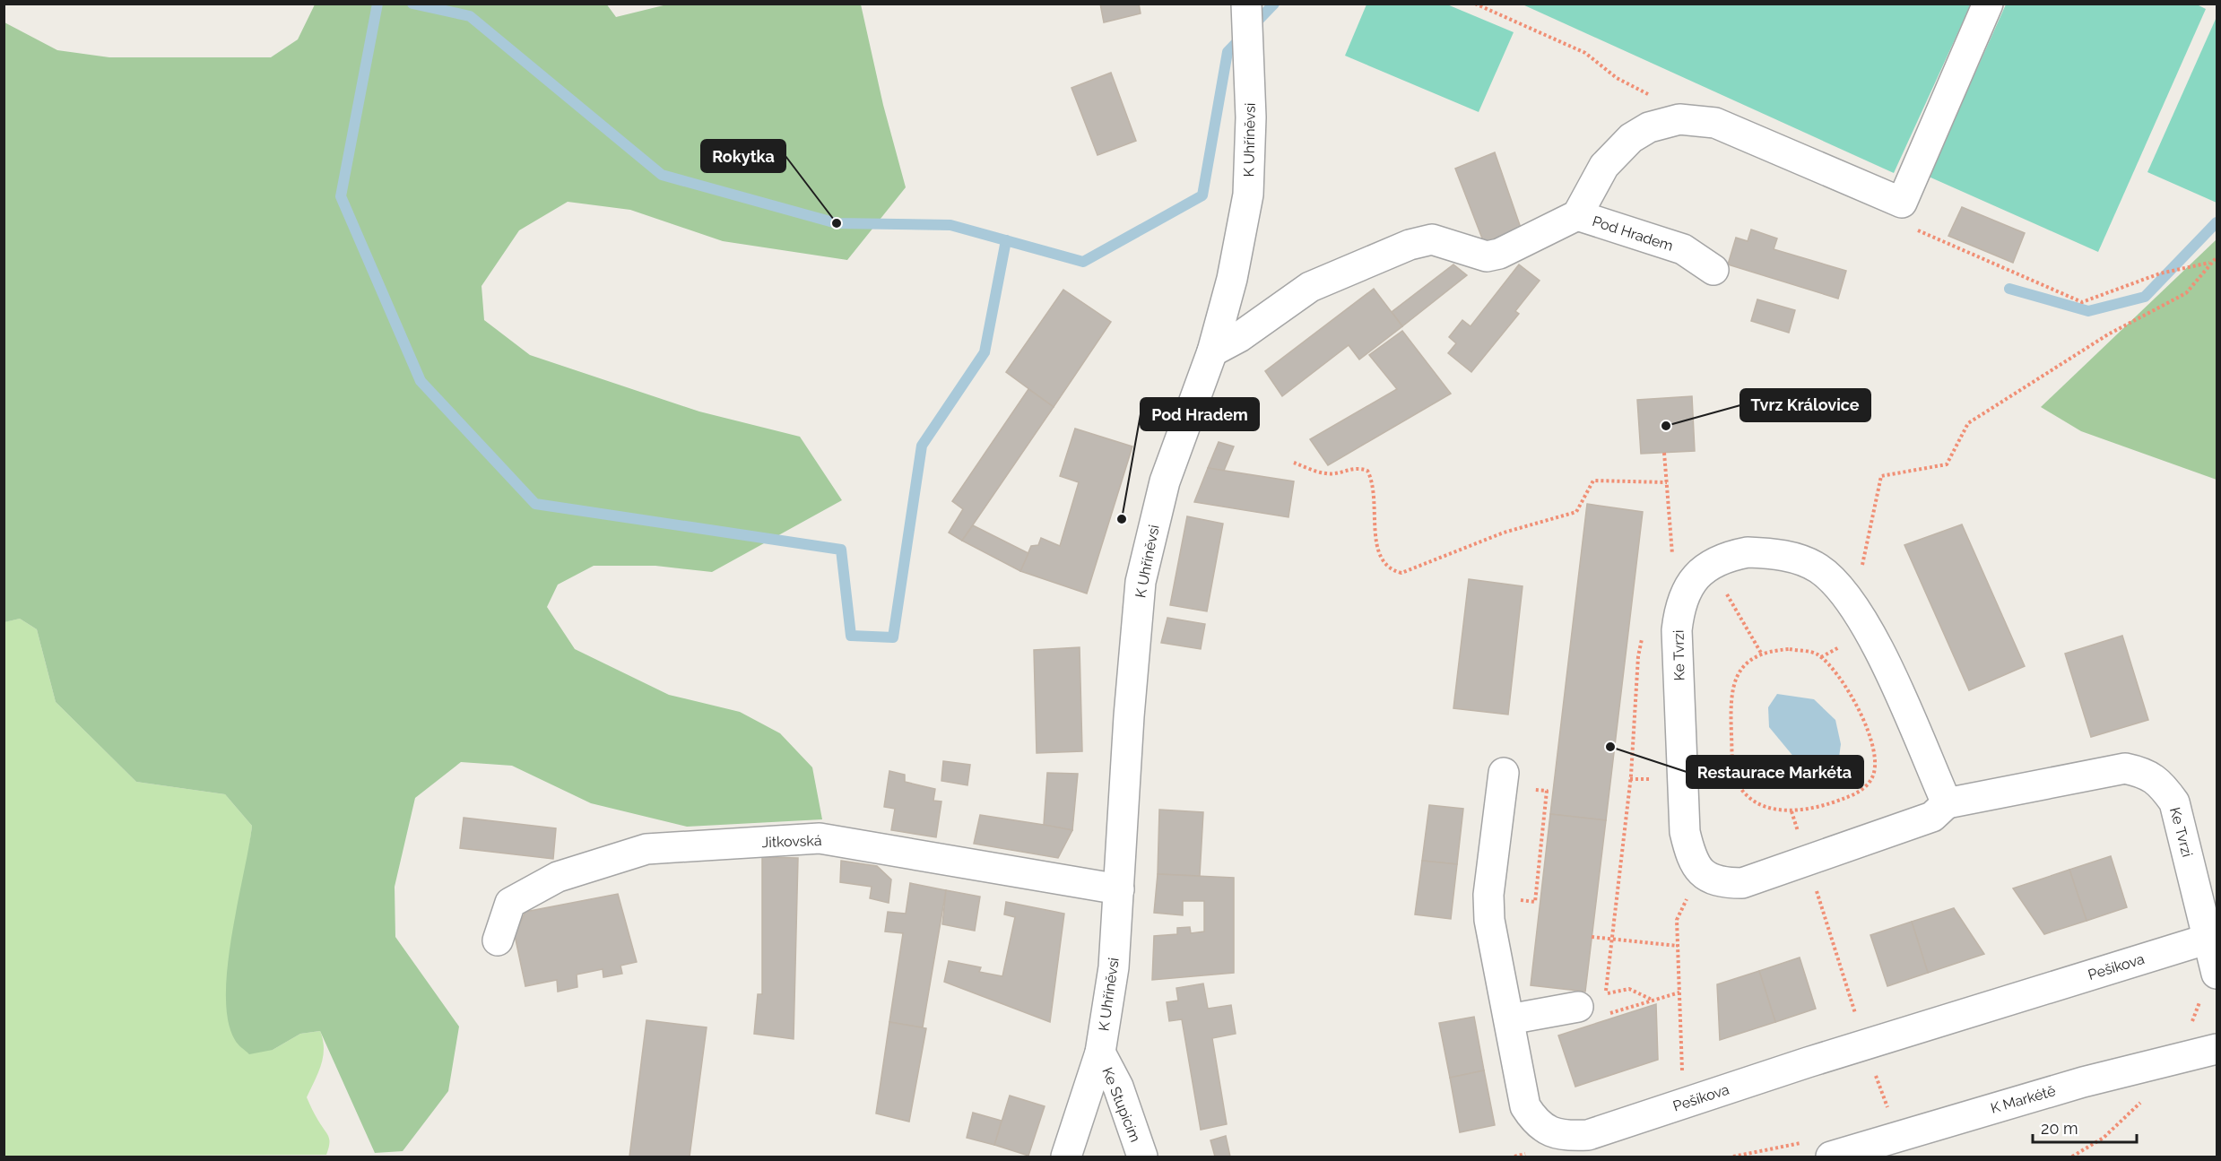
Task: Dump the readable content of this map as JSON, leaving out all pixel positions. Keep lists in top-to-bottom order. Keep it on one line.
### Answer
{"streets":{"street":["K Uhříněvsi","Pod Hradem","Ke Tvrzi","Jitkovská","Pešíkova","K Markétě","Ke Stupicím"]},"crossings":[["K Uhříněvsi","Pod Hradem"],["K Uhříněvsi","Jitkovská"],["K Uhříněvsi","Ke Stupicím"],["Ke Tvrzi","Pešíkova"]],"places":["Rokytka","Tvrz Královice","Pod Hradem","Restaurace Markéta"],"scale_bar":"20 m"}
